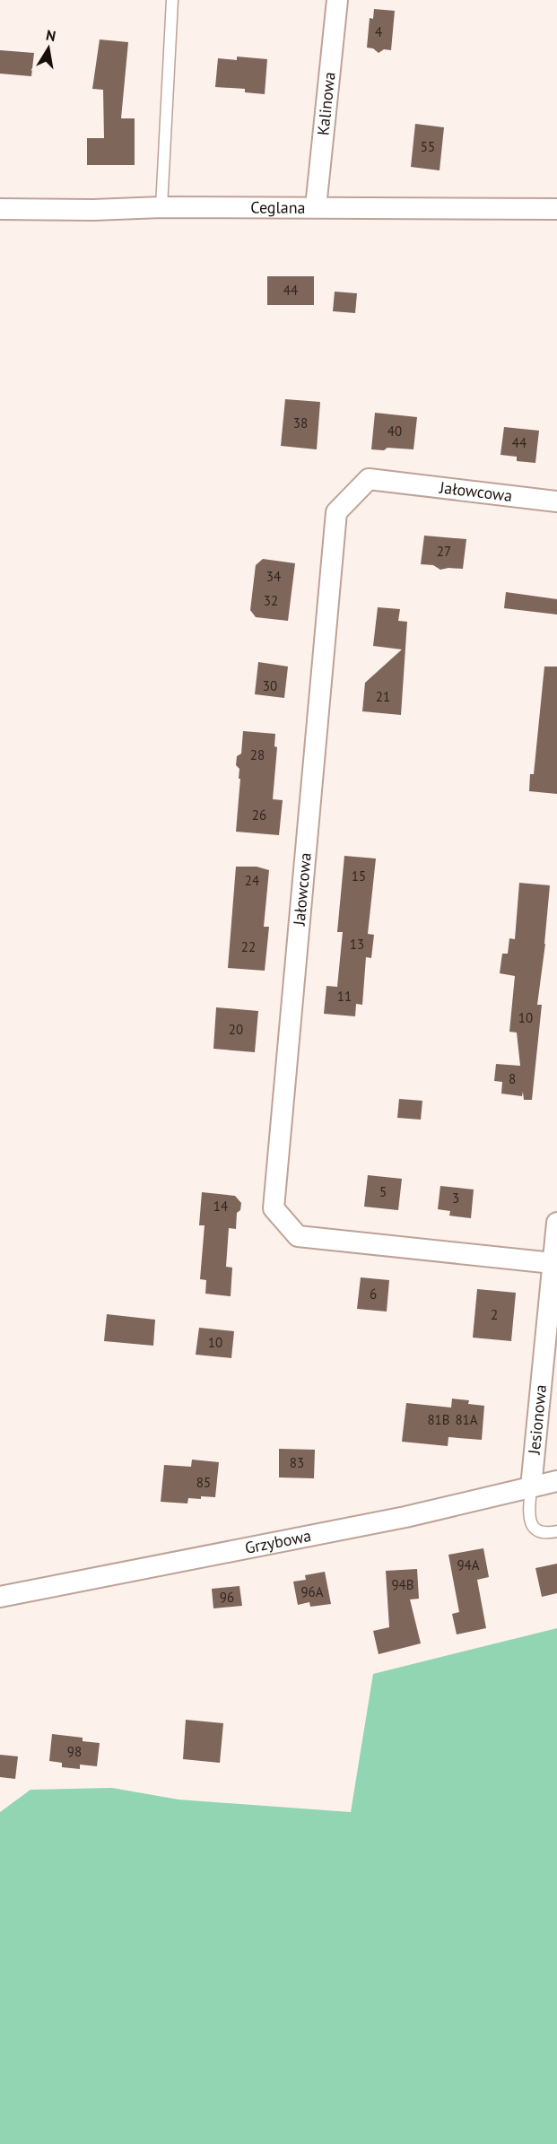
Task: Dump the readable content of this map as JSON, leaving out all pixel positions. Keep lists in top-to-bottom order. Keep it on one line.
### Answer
{"streets":{"street":["Kalinowa","Ceglana","Jałowcowa","Jesionowa","Grzybowa"]},"crossings":[["Kalinowa","Ceglana"],["Jałowcowa","Jesionowa"],["Jesionowa","Grzybowa"]],"house_numbers":["4","55","44","38","40","44","27","34","32","30","21","28","26","15","24","13","22","11","10","20","8","5","3","14","6","2","10","81B","81A","83","85","94A","94B","96A","96","98"],"north":"top"}
